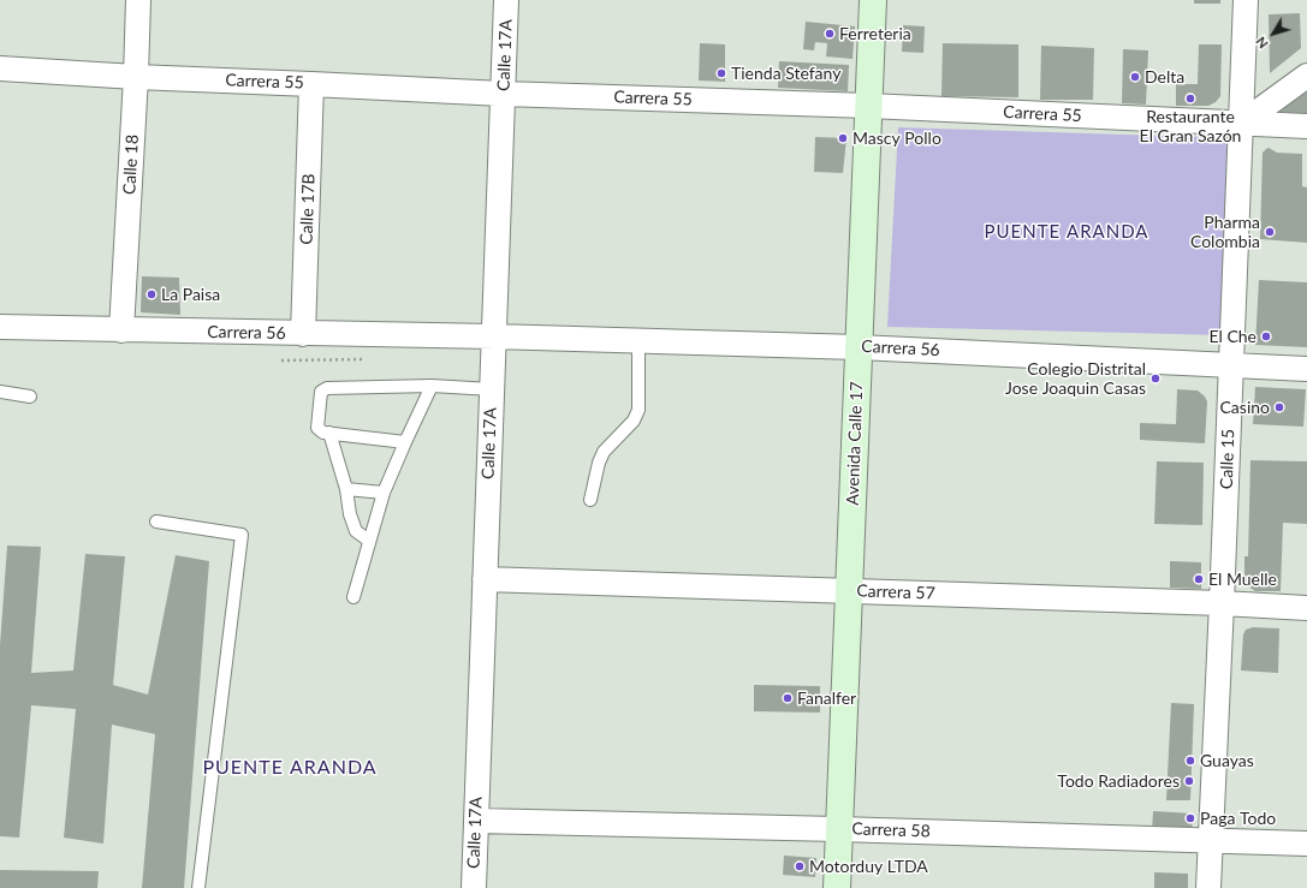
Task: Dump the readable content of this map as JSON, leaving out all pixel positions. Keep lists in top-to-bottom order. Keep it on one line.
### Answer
{"streets":{"street":["Calle 17A","Carrera 55","Calle 18","Calle 17B","Carrera 56","Avenida Calle 17","Calle 15","Carrera 57","Carrera 58"]},"crossings":[["Calle 17A","Carrera 55"],["Calle 17A","Carrera 56"],["Calle 17A","Carrera 57"],["Calle 17A","Carrera 58"],["Carrera 55","Calle 18"],["Carrera 55","Calle 17B"],["Carrera 55","Avenida Calle 17"],["Carrera 55","Calle 15"],["Calle 18","Carrera 56"],["Calle 17B","Carrera 56"],["Carrera 56","Avenida Calle 17"],["Carrera 56","Calle 15"],["Avenida Calle 17","Carrera 57"],["Avenida Calle 17","Carrera 58"],["Calle 15","Carrera 57"],["Calle 15","Carrera 58"]],"districts":["PUENTE ARANDA","PUENTE ARANDA"],"places":["Ferreteria","Tienda Stefany","Delta","Restaurante El Gran Sazón","Mascy Pollo","Pharma Colombia","La Paisa","El Che","Colegio Distrital Jose Joaquin Casas","Casino","El Muelle","Fanalfer","Guayas","Todo Radiadores","Paga Todo","Motorduy LTDA"],"north":"bottom left"}
